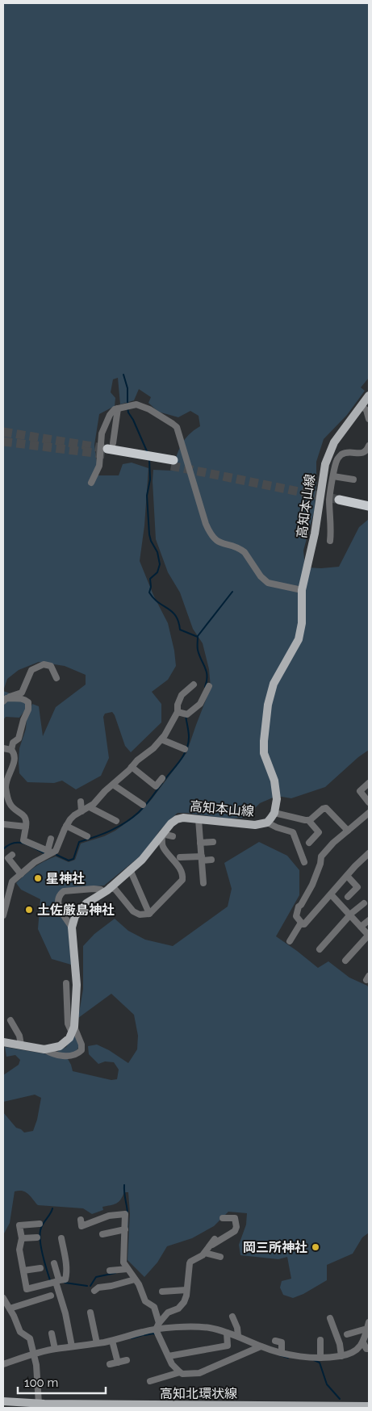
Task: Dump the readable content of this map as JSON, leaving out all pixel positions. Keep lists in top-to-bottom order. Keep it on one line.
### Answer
{"streets":{"main road":["高知本山線","高知北環状線"]},"places":["星神社","土佐厳島神社","岡三所神社"],"scale_bar":"100 m"}
